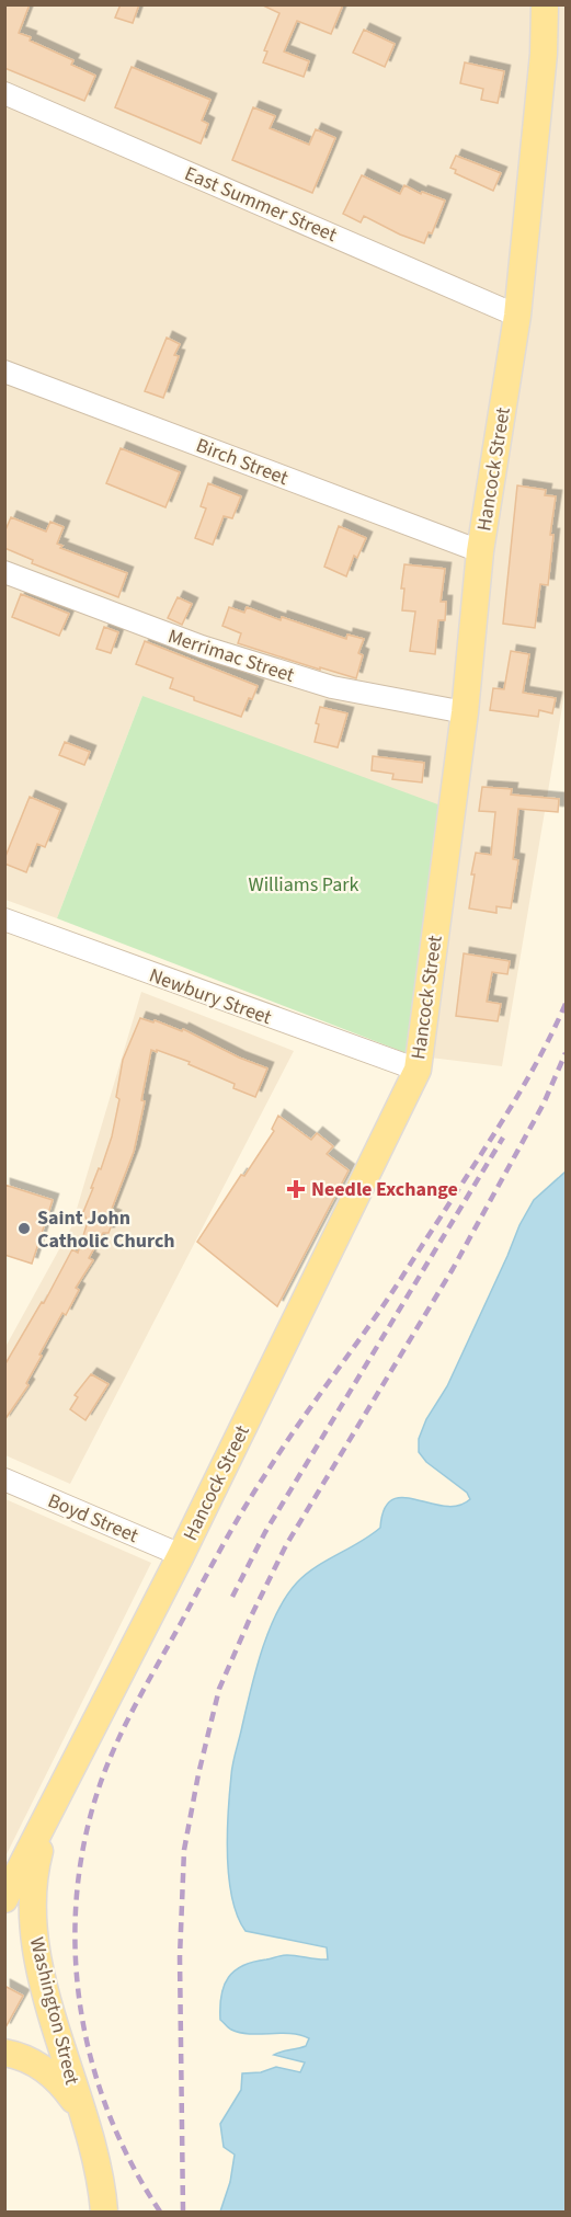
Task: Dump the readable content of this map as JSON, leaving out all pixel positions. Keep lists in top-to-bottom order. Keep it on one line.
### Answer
{"streets":{"main road":["Hancock Street","Washington Street"],"street":["East Summer Street","Birch Street","Merrimac Street","Newbury Street","Boyd Street"]},"crossings":[["East Summer Street","Hancock Street"],["Birch Street","Hancock Street"],["Hancock Street","Merrimac Street"],["Hancock Street","Newbury Street"],["Hancock Street","Boyd Street"],["Hancock Street","Washington Street"]],"parks":["Williams Park"],"places":{"health":["Needle Exchange"],"other":["Saint John Catholic Church"]}}
